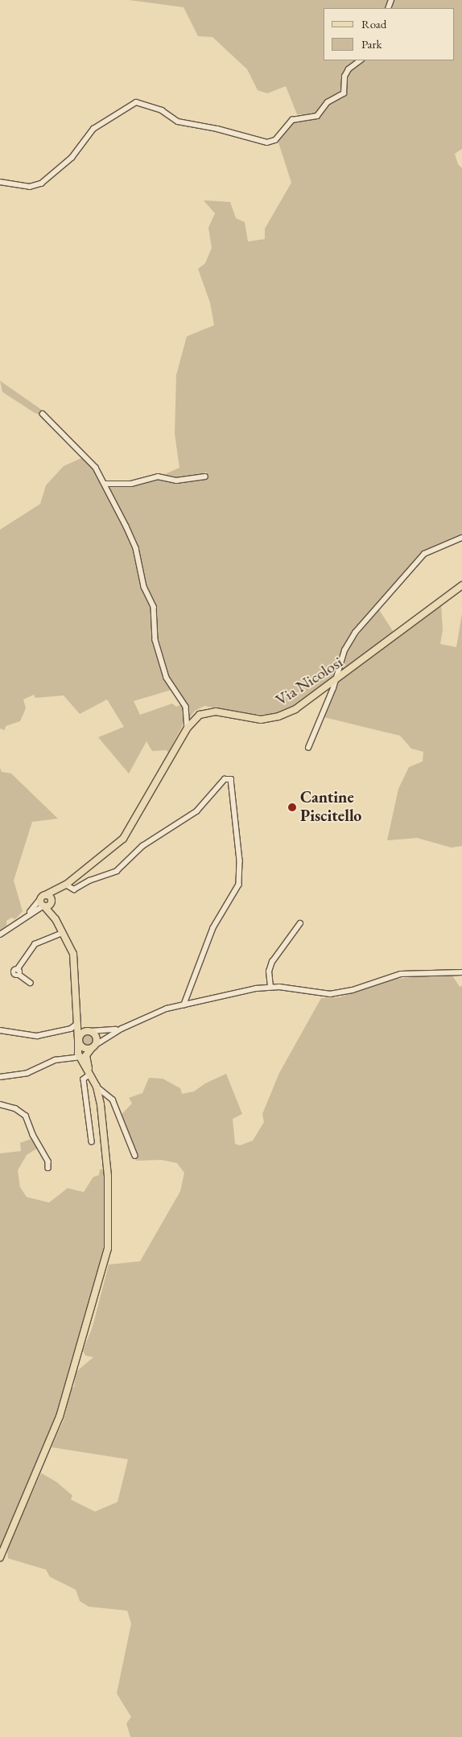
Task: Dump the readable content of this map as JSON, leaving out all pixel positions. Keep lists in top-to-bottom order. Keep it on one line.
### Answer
{"streets":{"main road":["Via Nicolosi"]},"places":["Cantine Piscitello"],"legend":["Road","Park"]}
